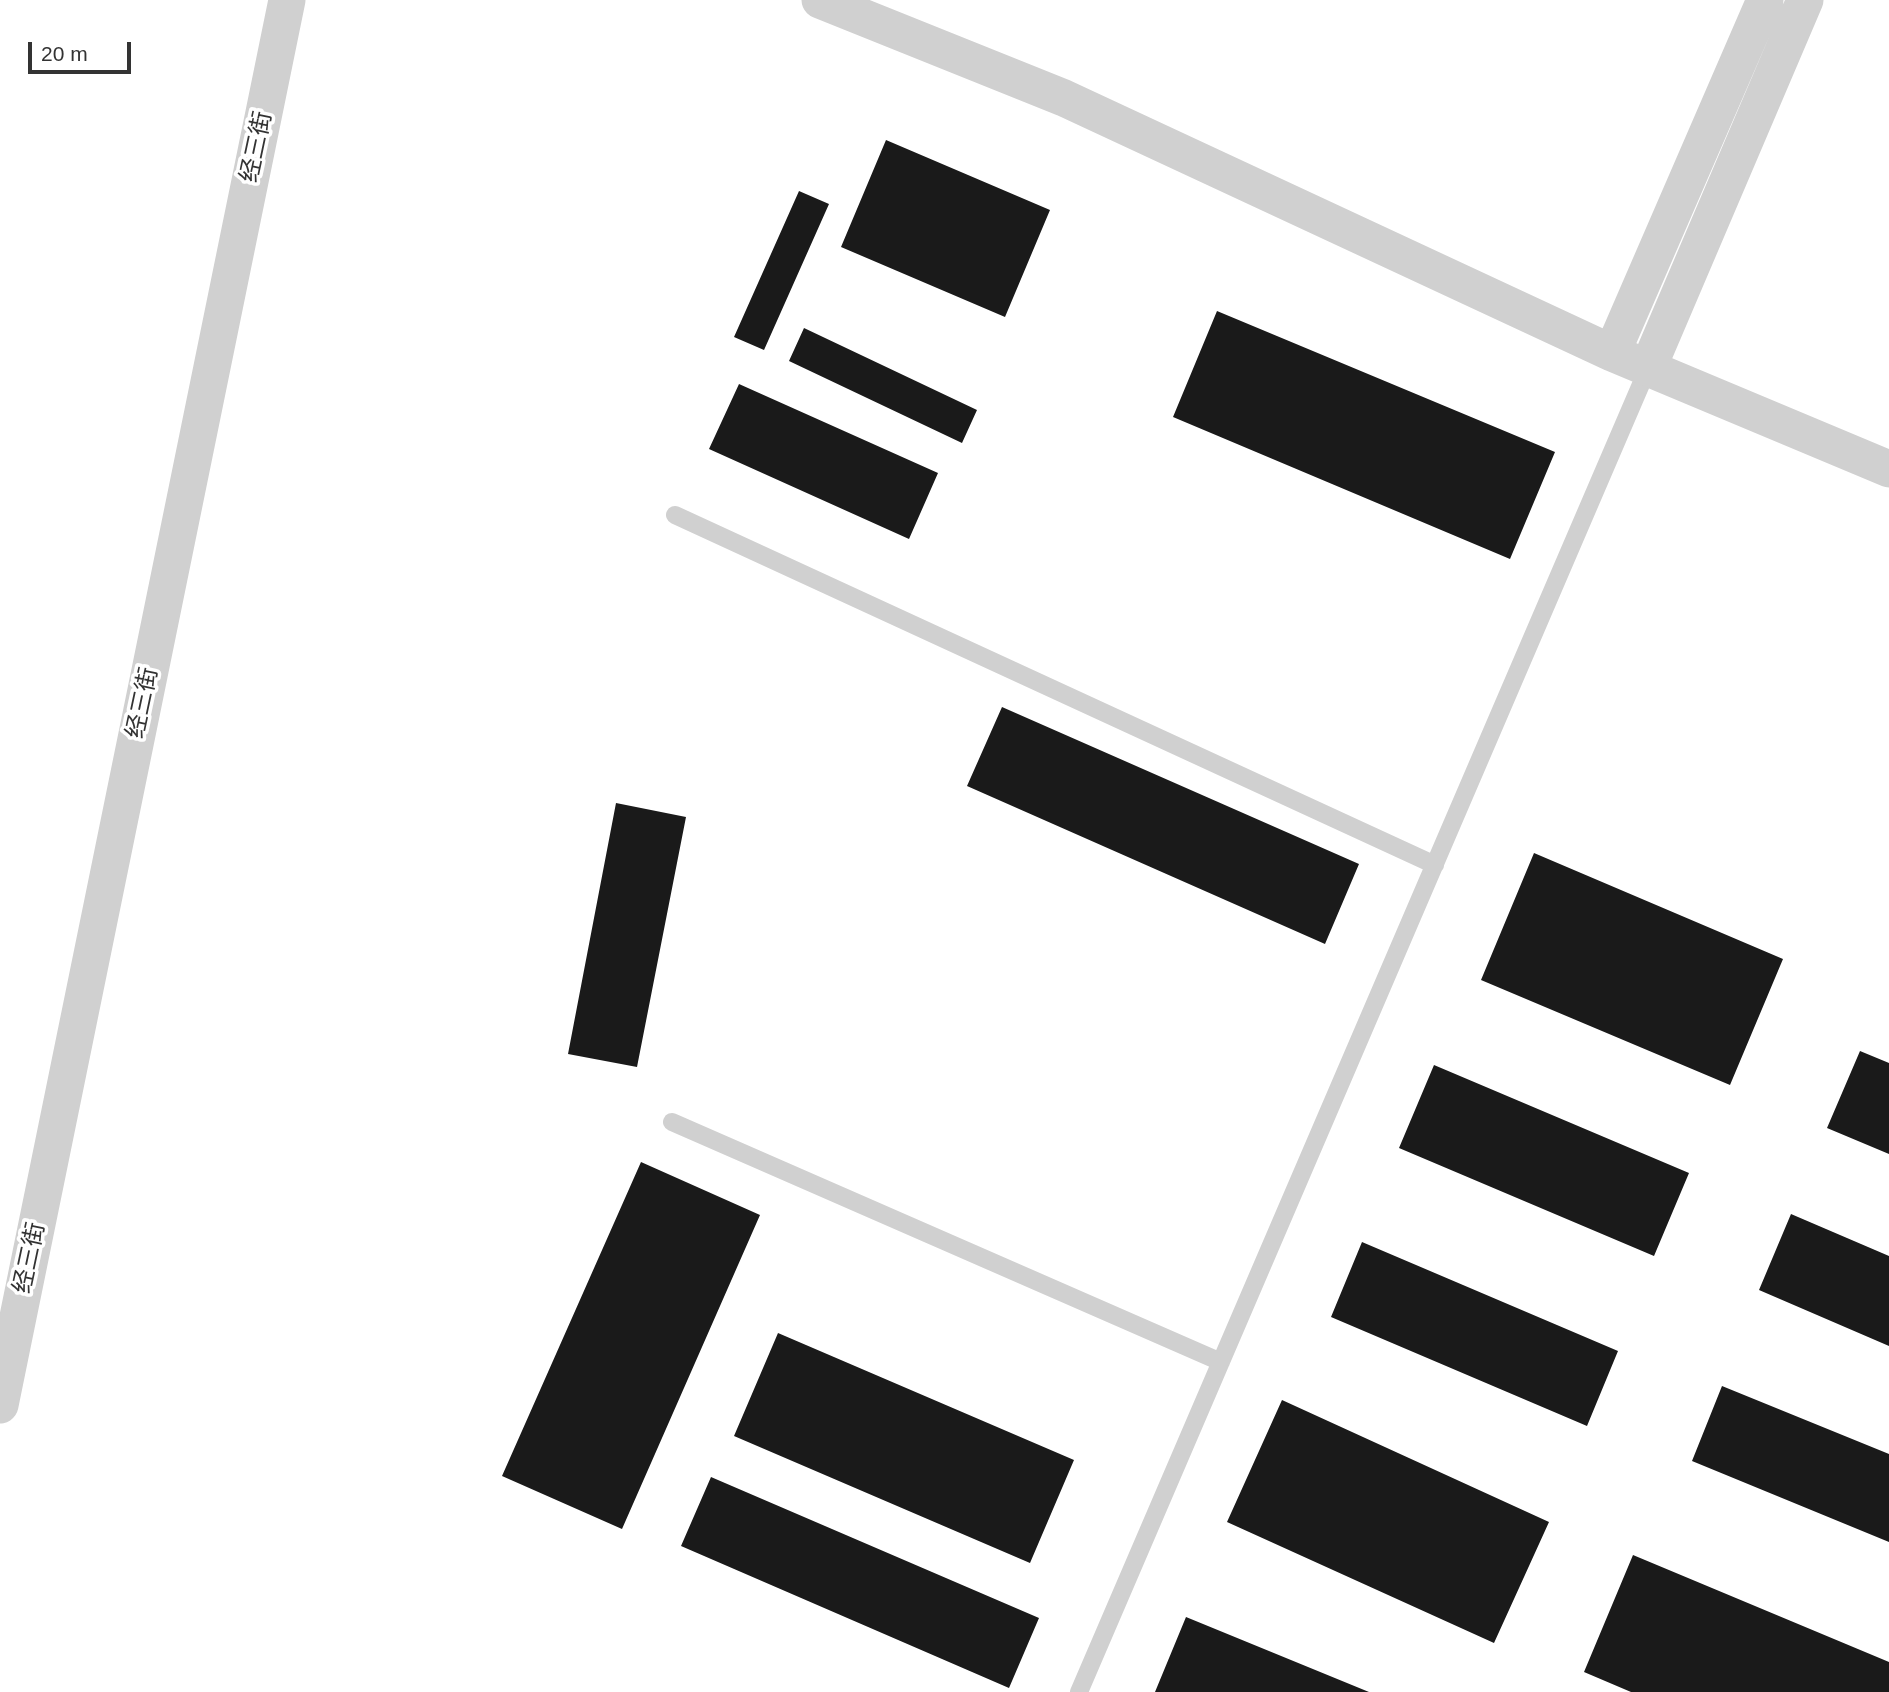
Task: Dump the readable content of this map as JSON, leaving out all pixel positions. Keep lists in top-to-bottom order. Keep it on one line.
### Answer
{"streets":{"street":["经三街"]},"scale_bar":"20 m"}
